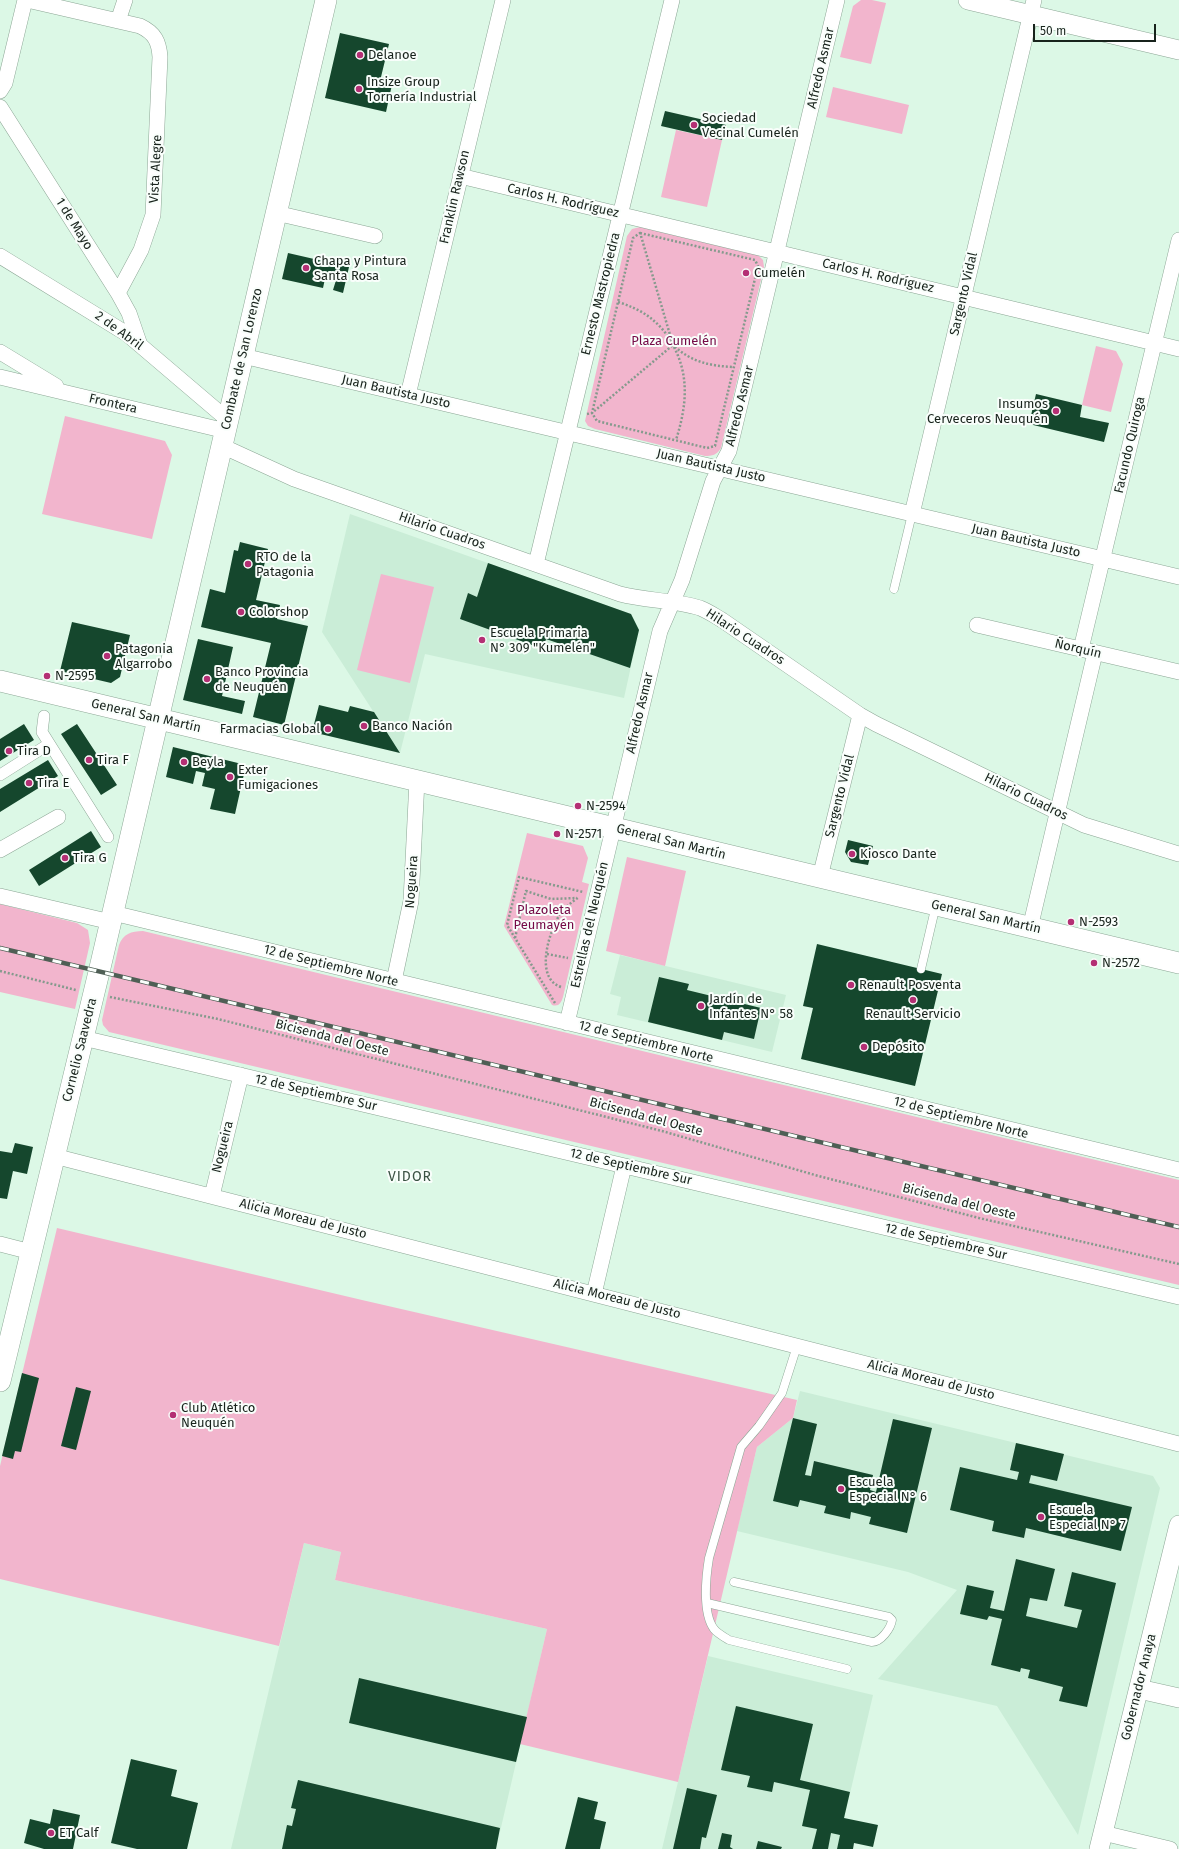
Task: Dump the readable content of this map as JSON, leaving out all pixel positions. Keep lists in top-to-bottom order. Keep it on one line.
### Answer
{"streets":{"main road":["Combate de San Lorenzo","General San Martín","Cornelio Saavedra"],"street":["Alfredo Asmar","Vista Alegre","Franklin Rawson","Carlos H. Rodríguez","1 de Mayo","Ernesto Mastropiedra","Sargento Vidal","2 de Abril","Juan Bautista Justo","Frontera","Facundo Quiroga","Hilario Cuadros","Ñorquín","Nogueira","Estrellas del Neuquén","12 de Septiembre Norte","12 de Septiembre Sur","Alicia Moreau de Justo","Gobernador Anaya"],"path":["Bicisenda del Oeste"]},"crossings":[["Alfredo Asmar","Carlos H. Rodríguez"],["Alfredo Asmar","Juan Bautista Justo"],["Alfredo Asmar","Hilario Cuadros"],["Alfredo Asmar","General San Martín"],["Alfredo Asmar","Estrellas del Neuquén"],["Vista Alegre","1 de Mayo"],["Franklin Rawson","Carlos H. Rodríguez"],["Franklin Rawson","Juan Bautista Justo"],["Carlos H. Rodríguez","Ernesto Mastropiedra"],["Carlos H. Rodríguez","Sargento Vidal"],["Carlos H. Rodríguez","Facundo Quiroga"],["1 de Mayo","2 de Abril"],["Ernesto Mastropiedra","Juan Bautista Justo"],["Ernesto Mastropiedra","Hilario Cuadros"],["Sargento Vidal","Juan Bautista Justo"],["Sargento Vidal","Hilario Cuadros"],["Sargento Vidal","General San Martín"],["2 de Abril","Combate de San Lorenzo"],["2 de Abril","Frontera"],["2 de Abril","Hilario Cuadros"],["Combate de San Lorenzo","Juan Bautista Justo"],["Combate de San Lorenzo","Frontera"],["Combate de San Lorenzo","Hilario Cuadros"],["Combate de San Lorenzo","General San Martín"],["Combate de San Lorenzo","Cornelio Saavedra"],["Juan Bautista Justo","Facundo Quiroga"],["Frontera","Hilario Cuadros"],["Facundo Quiroga","Hilario Cuadros"],["Facundo Quiroga","Ñorquín"],["Facundo Quiroga","General San Martín"],["General San Martín","Nogueira"],["General San Martín","Estrellas del Neuquén"],["General San Martín","Cornelio Saavedra"],["Nogueira","12 de Septiembre Norte"],["Nogueira","12 de Septiembre Sur"],["Nogueira","Alicia Moreau de Justo"],["Estrellas del Neuquén","12 de Septiembre Norte"],["12 de Septiembre Norte","Cornelio Saavedra"],["Cornelio Saavedra","12 de Septiembre Sur"],["Cornelio Saavedra","Alicia Moreau de Justo"]],"districts":["VIDOR"],"parks":["Plaza Cumelén","Plazoleta Peumayén"],"places":["Delanoe","Insize Group Tornería Industrial","Sociedad Vecinal Cumelén","Chapa y Pintura Santa Rosa","Cumelén","Insumos Cerveceros Neuquén","RTO de la Patagonia","Colorshop","Escuela Primaria N° 309 \"Kumelén\"","Patagonia Algarrobo","N-2595","Banco Provincia de Neuquén","Banco Nación","Farmacias Global","Tira D","Tira F","Beyla","Exter Fumigaciones","Tira E","N-2594","N-2571","Kiosco Dante","Tira G","N-2593","N-2572","Renault Posventa","Renault Servicio","Jardín de Infantes N° 58","Depósito","Club Atlético Neuquén","Escuela Especial N° 6","Escuela Especial N° 7","ET Calf"],"scale_bar":"50 m"}
